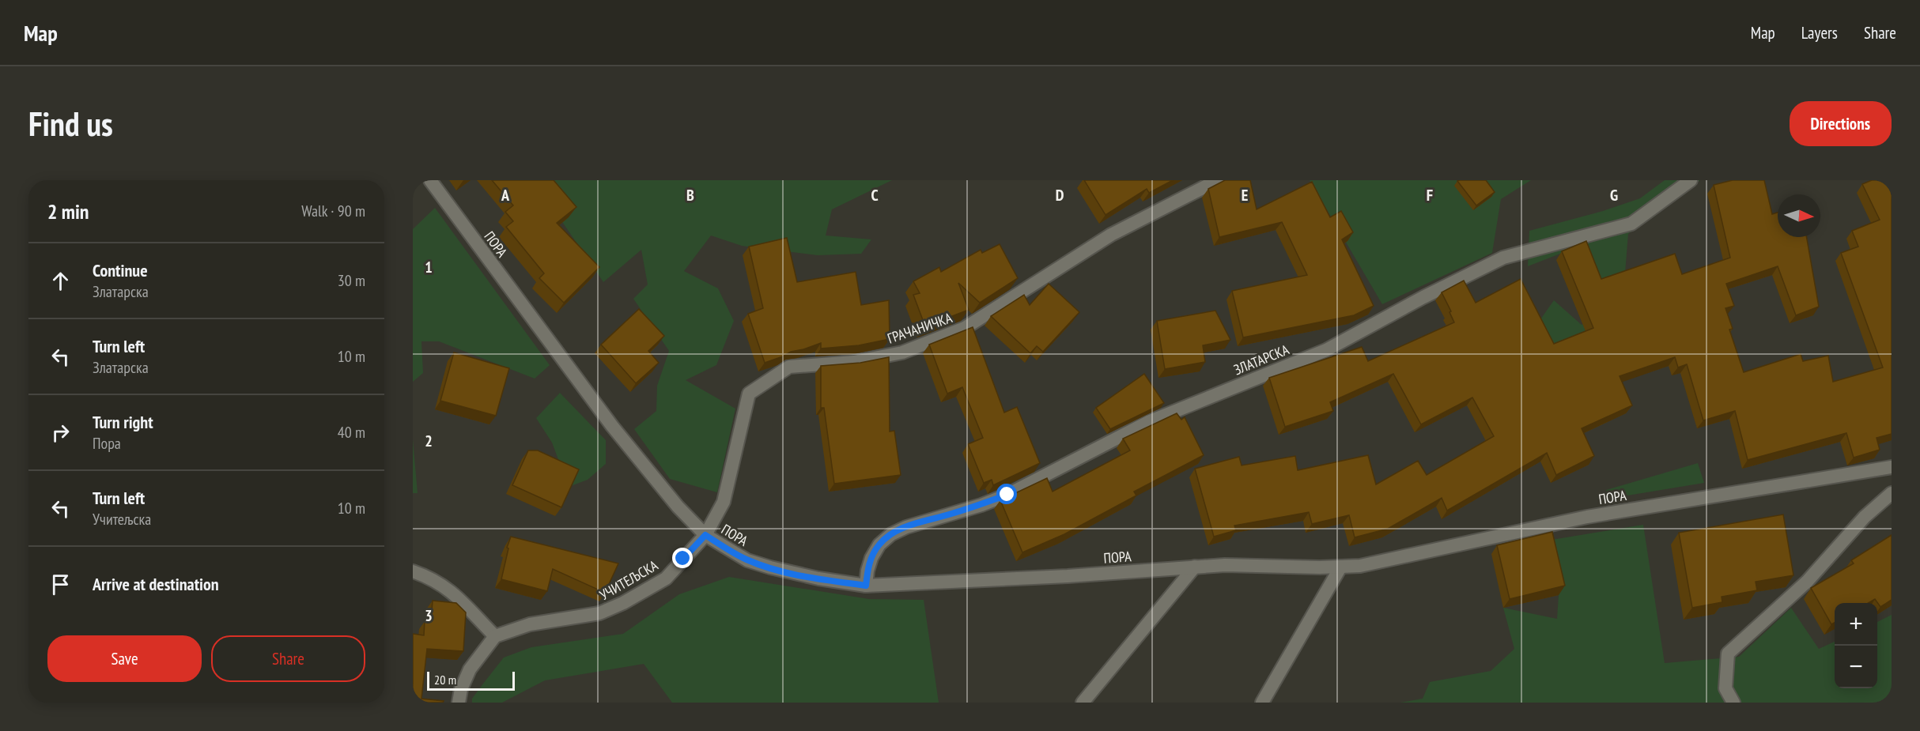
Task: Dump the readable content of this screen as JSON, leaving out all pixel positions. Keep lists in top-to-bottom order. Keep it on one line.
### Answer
{"streets":{"street":["ПОРА","ГРАЧАНИЧКА","ЗЛАТАРСКА","УЧИТЕЉСКА"]},"crossings":[["ПОРА","ГРАЧАНИЧКА"],["ПОРА","ЗЛАТАРСКА"],["ПОРА","УЧИТЕЉСКА"],["ГРАЧАНИЧКА","УЧИТЕЉСКА"]],"scale_bar":"20 m","north":"right","page":{"header":"Map","nav":["Map","Layers","Share"],"buttons":["Directions",["Save","Share"]],"title":"Find us","heading":["2 min","Walk · 90 m"],"list":[["Continue","Златарска","30 m"],["Turn left","Златарска","10 m"],["Turn right","Пора","40 m"],["Turn left","Учитељска","10 m"],"Arrive at destination"],"map_buttons":["+","−"],"scale":"20 m"},"grid":{"columns":["A","B","C","D","E","F","G"],"rows":["1","2","3"]}}
